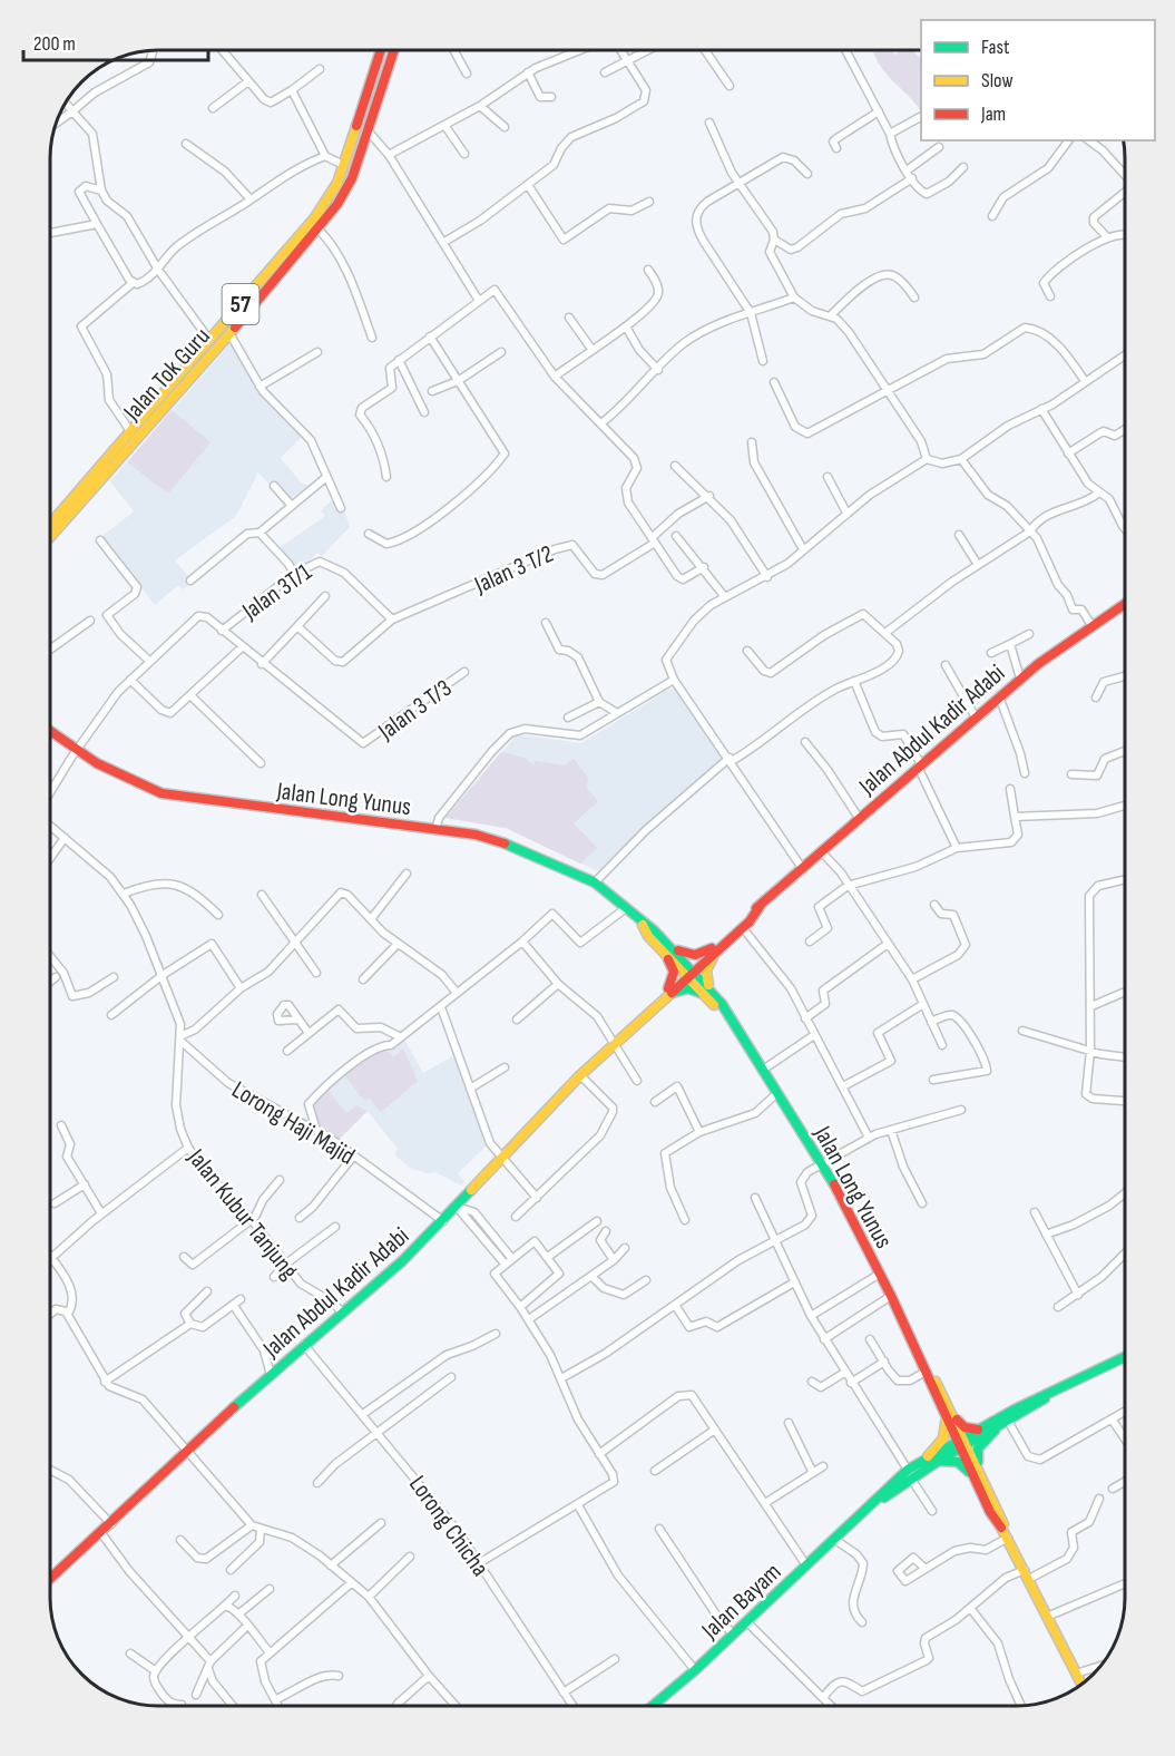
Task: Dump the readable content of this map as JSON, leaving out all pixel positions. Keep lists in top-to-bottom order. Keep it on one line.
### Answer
{"streets":{"main road":["57","Jalan Tok Guru","Jalan Abdul Kadir Adabi","Jalan Long Yunus","Jalan Bayam"],"street":["Jalan 3 T/2","Jalan 3T/1","Jalan 3 T/3","Lorong Haji Majid","Jalan Kubur Tanjung","Lorong Chicha"]},"crossings":[["57","Jalan Tok Guru"],["Jalan 3 T/2","Jalan 3T/1"],["Jalan Abdul Kadir Adabi","Jalan Long Yunus"],["Jalan Abdul Kadir Adabi","Lorong Haji Majid"],["Jalan Abdul Kadir Adabi","Jalan Kubur Tanjung"],["Jalan Abdul Kadir Adabi","Lorong Chicha"],["Jalan Long Yunus","Jalan Kubur Tanjung"],["Jalan Long Yunus","Jalan Bayam"],["Lorong Haji Majid","Jalan Kubur Tanjung"]],"legend":["Fast","Slow","Jam"],"scale_bar":"200 m"}
